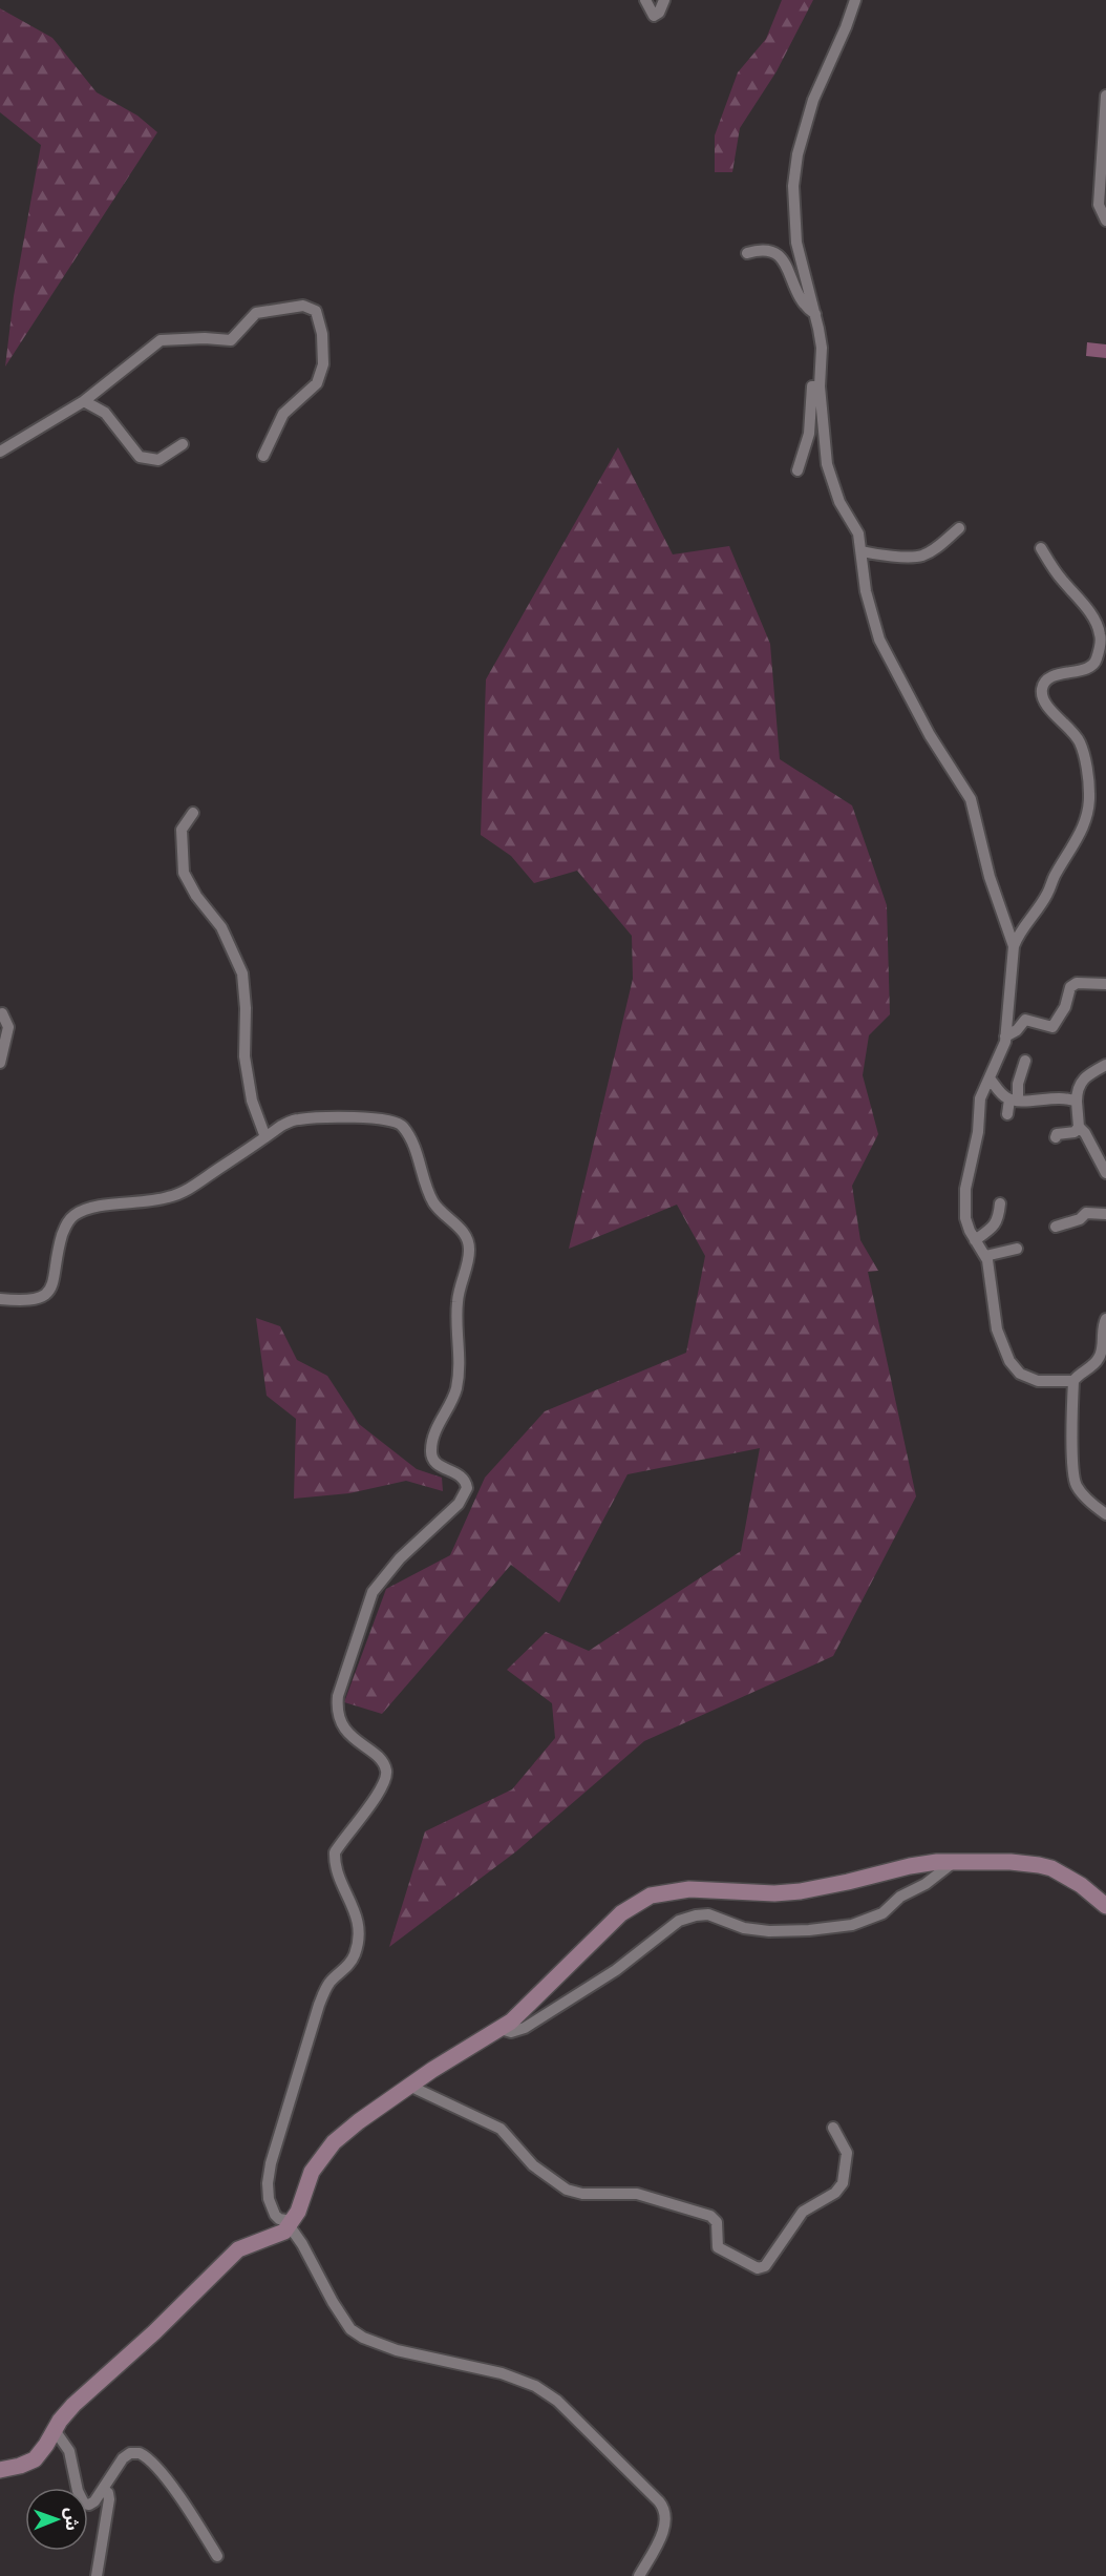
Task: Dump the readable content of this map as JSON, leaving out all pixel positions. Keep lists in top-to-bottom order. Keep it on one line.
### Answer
{"north":"right"}
